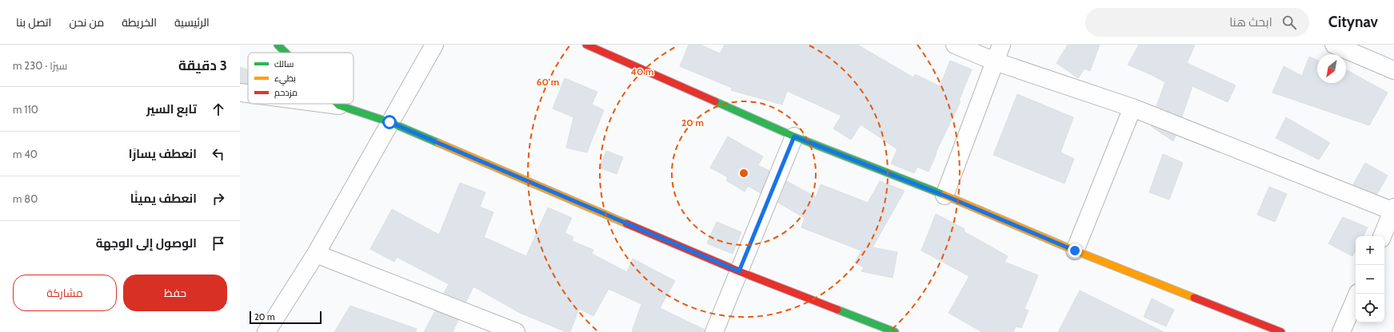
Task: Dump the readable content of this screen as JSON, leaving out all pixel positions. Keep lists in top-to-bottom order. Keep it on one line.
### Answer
{"legend":["سالك","بطيء","مزدحم"],"scale_bar":"20 m","north":"bottom left","page":{"header":"Citynav","search":"ابحث هنا","nav":["الرئيسية","الخريطة","من نحن","اتصل بنا"],"heading":["3 دقيقة","سيرًا · 230 m"],"list":[["تابع السير","110 m"],["انعطف يسارًا","40 m"],["انعطف يمينًا","80 m"],"الوصول إلى الوجهة"],"map_buttons":["+","−"],"buttons":["حفظ","مشاركة"],"scale":"20 m"},"rings":["40 m","60 m","20 m"]}
